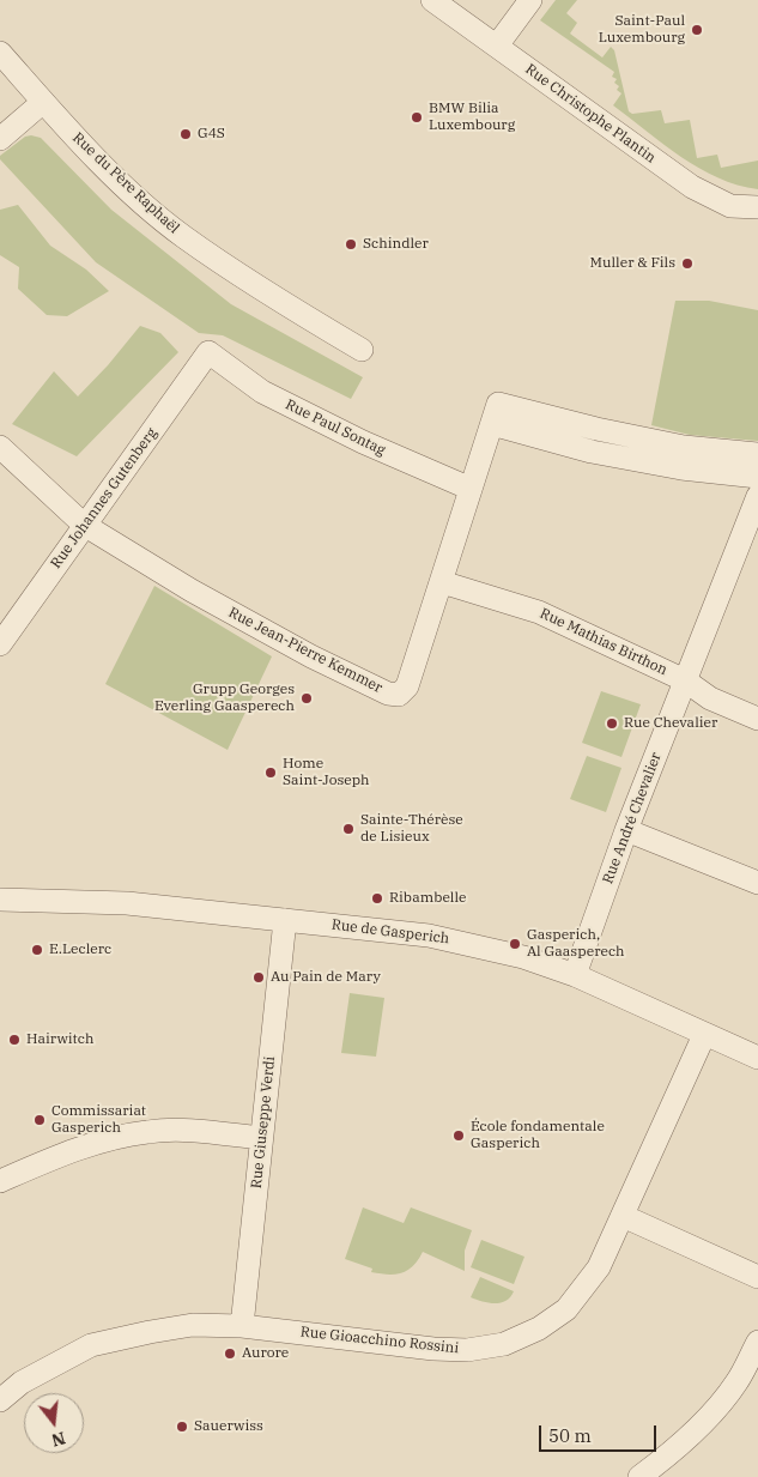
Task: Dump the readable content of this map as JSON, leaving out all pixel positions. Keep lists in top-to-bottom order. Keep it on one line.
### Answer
{"streets":{"street":["Rue Christophe Plantin","Rue du Père Raphaël","Rue Paul Sontag","Rue Johannes Gutenberg","Rue Mathias Birthon","Rue Jean-Pierre Kemmer","Rue André Chevalier","Rue de Gasperich","Rue Giuseppe Verdi","Rue Gioacchino Rossini"]},"crossings":[["Rue Paul Sontag","Rue Johannes Gutenberg"],["Rue Paul Sontag","Rue Jean-Pierre Kemmer"],["Rue Johannes Gutenberg","Rue Jean-Pierre Kemmer"],["Rue Mathias Birthon","Rue Jean-Pierre Kemmer"],["Rue Mathias Birthon","Rue André Chevalier"],["Rue André Chevalier","Rue de Gasperich"],["Rue de Gasperich","Rue Giuseppe Verdi"],["Rue de Gasperich","Rue Gioacchino Rossini"],["Rue Giuseppe Verdi","Rue Gioacchino Rossini"]],"places":["Saint-Paul Luxembourg","BMW Bilia Luxembourg","G4S","Schindler","Muller & Fils","Grupp Georges Everling Gaasperech","Rue Chevalier","Home Saint-Joseph","Sainte-Thérèse de Lisieux","Ribambelle","Gasperich, Al Gaasperech","E.Leclerc","Au Pain de Mary","Hairwitch","Commissariat Gasperich","École fondamentale Gasperich","Aurore","Sauerwiss"],"scale_bar":"50 m","north":"bottom"}
